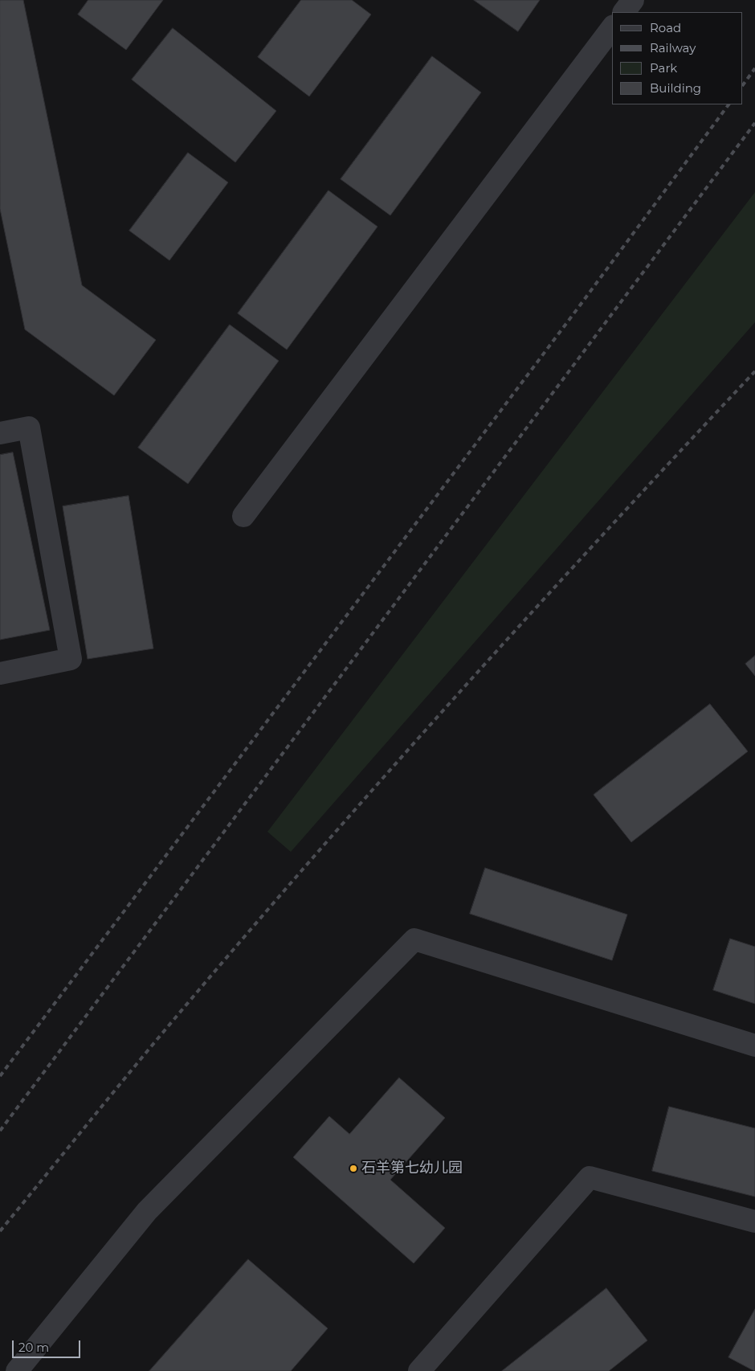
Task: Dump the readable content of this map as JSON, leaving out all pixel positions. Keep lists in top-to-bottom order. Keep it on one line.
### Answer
{"places":["石羊第七幼儿园"],"legend":["Road","Railway","Park","Building"],"scale_bar":"20 m"}
